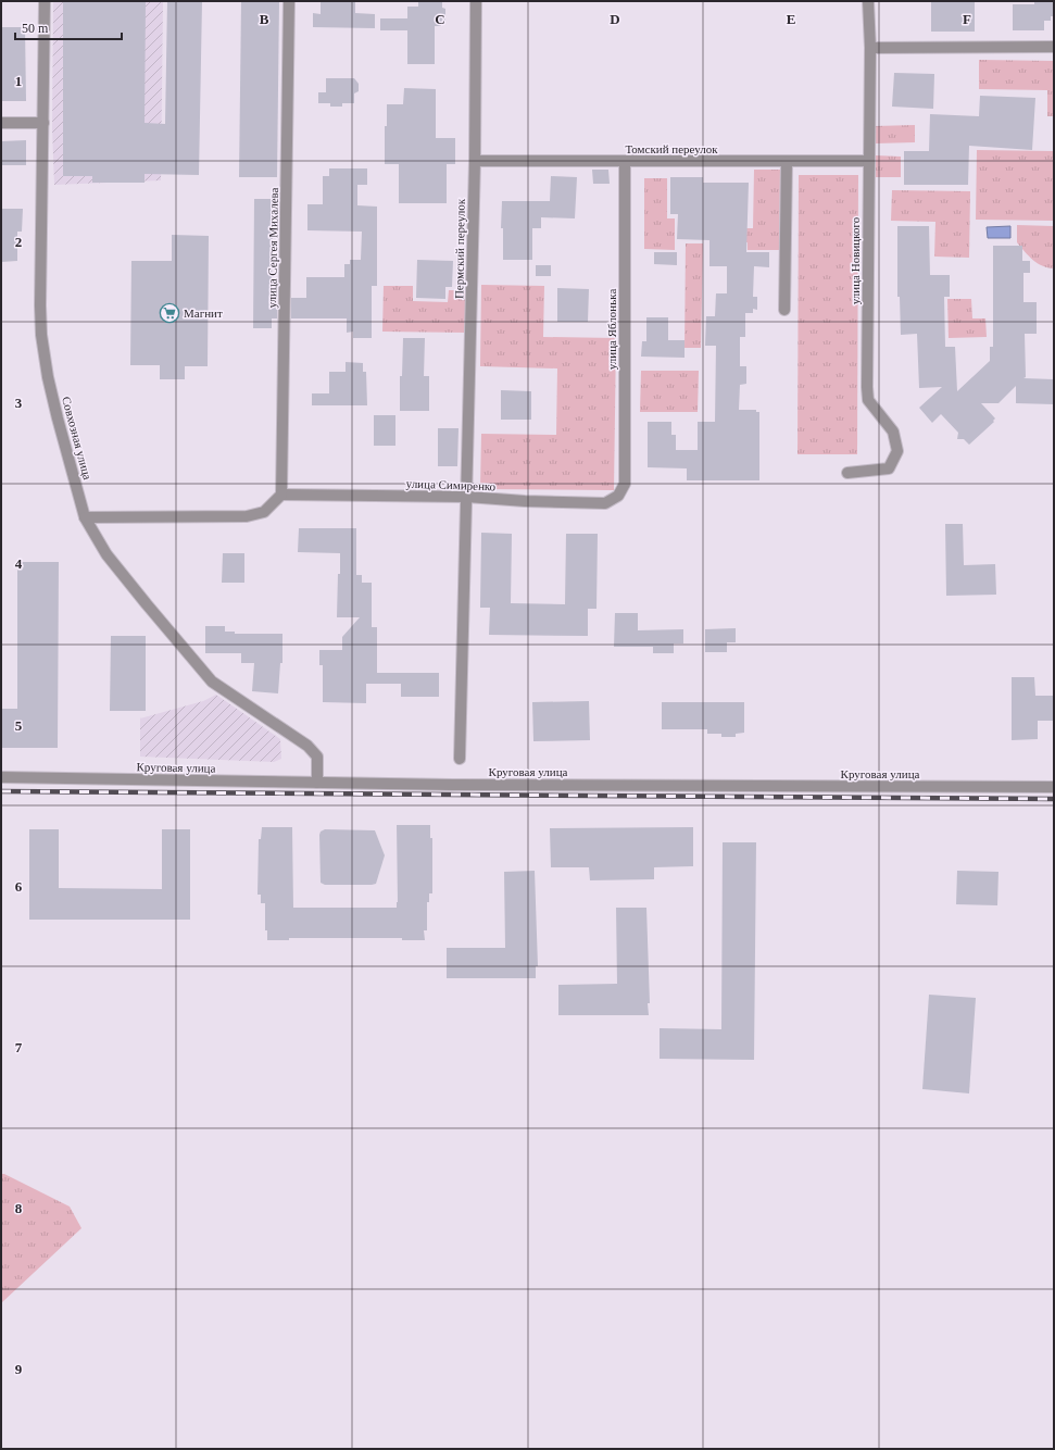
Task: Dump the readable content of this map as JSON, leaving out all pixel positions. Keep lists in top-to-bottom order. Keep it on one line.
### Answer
{"streets":{"street":["Томский переулок","улица Сергея Михалева","Пермский переулок","улица Новицкого","улица Яблонька","Совхозная улица","улица Симиренко","Круговая улица"]},"crossings":[["Томский переулок","Пермский переулок"],["Томский переулок","улица Новицкого"],["Томский переулок","улица Яблонька"],["улица Сергея Михалева","улица Симиренко"],["Пермский переулок","улица Симиренко"],["улица Яблонька","улица Симиренко"],["Совхозная улица","Круговая улица"]],"places":{"supermarket":["Магнит"]},"scale_bar":"50 m","grid":{"columns":["B","C","D","E","F"],"rows":["1","2","3","4","5","6","7","8","9"]}}
